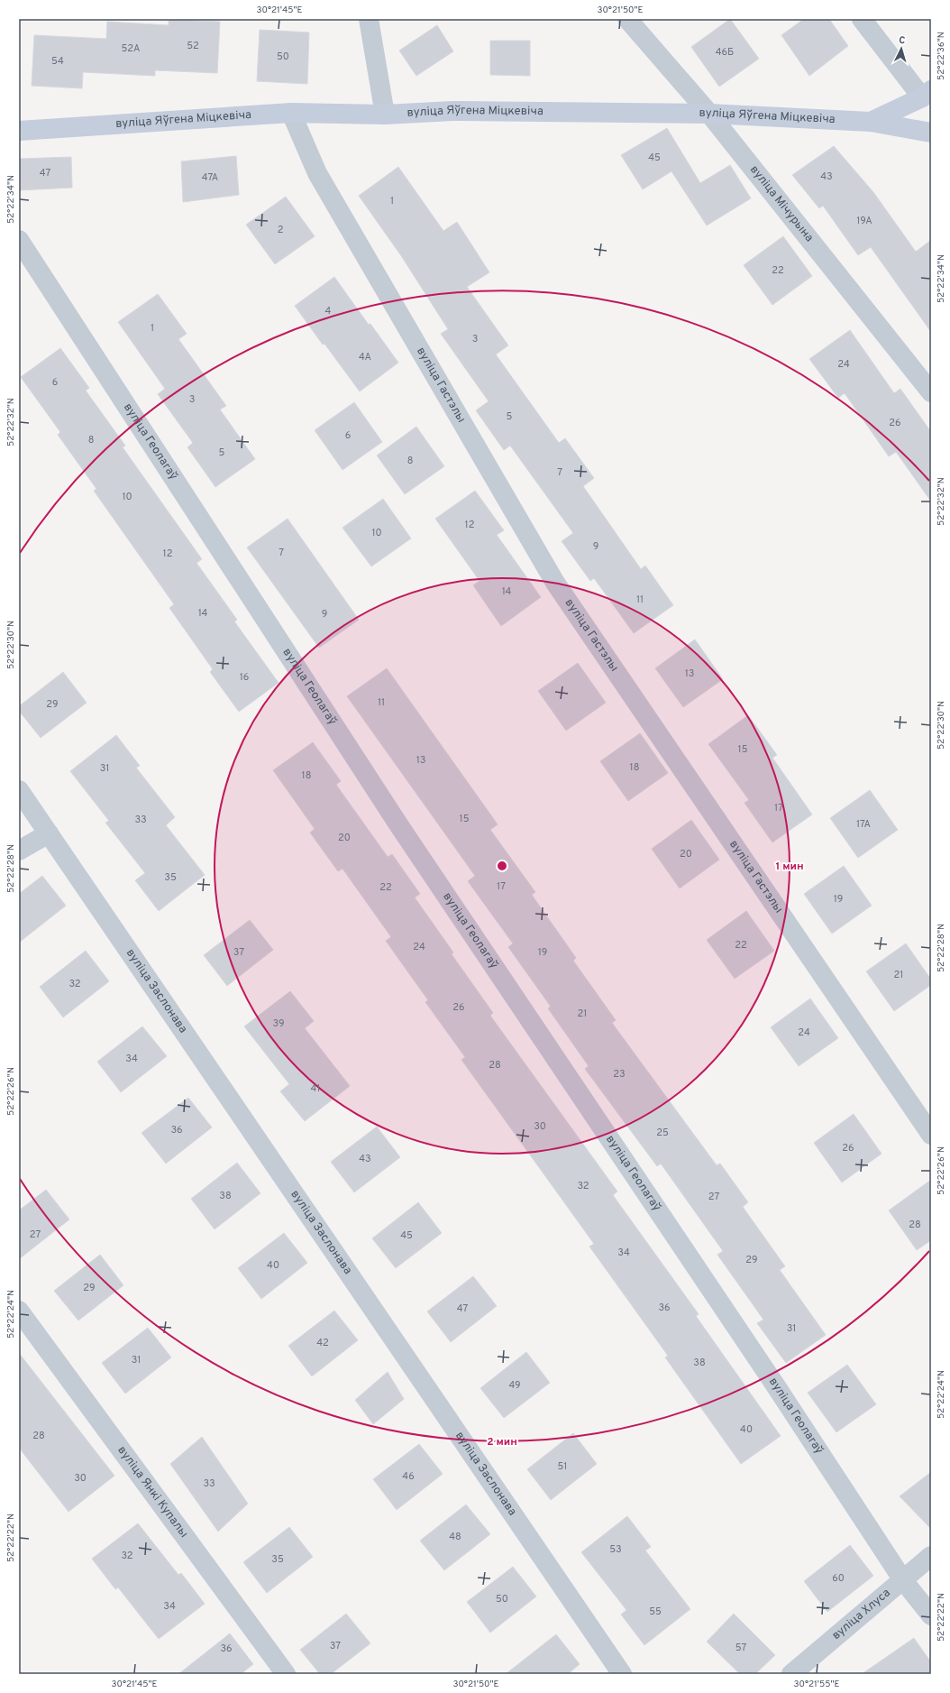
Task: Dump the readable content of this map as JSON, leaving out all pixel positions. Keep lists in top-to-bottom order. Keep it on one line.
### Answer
{"streets":{"street":["вуліца Яўгена Міцкевіча","вуліца Мічурына","вуліца Гастэлы","вуліца Геолагаў","вуліца Заслонава","вуліца Янкі Купалы","вуліца Хлуса"]},"crossings":[["вуліца Яўгена Міцкевіча","вуліца Мічурына"],["вуліца Яўгена Міцкевіча","вуліца Гастэлы"],["вуліца Геолагаў","вуліца Хлуса"]],"house_numbers":["52","52А","46Б","50","54","45","47","43","47А","1","19А","2","22","4","1","3","4А","24","6","3","5","26","6","8","5","8","7","10","12","10","9","7","12","14","11","14","9","13","16","11","29","15","13","18","31","18","17","15","33","17А","20","20","35","17","22","19","22","24","37","19","21","32","26","21","39","24","34","28","23","41","30","36","25","26","43","32","38","27","28","27","45","34","29","40","29","36","47","31","42","31","38","49","40","28","51","46","30","33","48","53","32","35","60","50","34","55","37","57","36"],"north":"top","coordinates":["30°21'45\"E","30°21'50\"E","52°22'36\"N","52°22'34\"N","52°22'32\"N","52°22'30\"N","52°22'28\"N","52°22'26\"N","52°22'24\"N","52°22'22\"N","30°21'55\"E"],"rings":["1 мин","2 мин"]}
